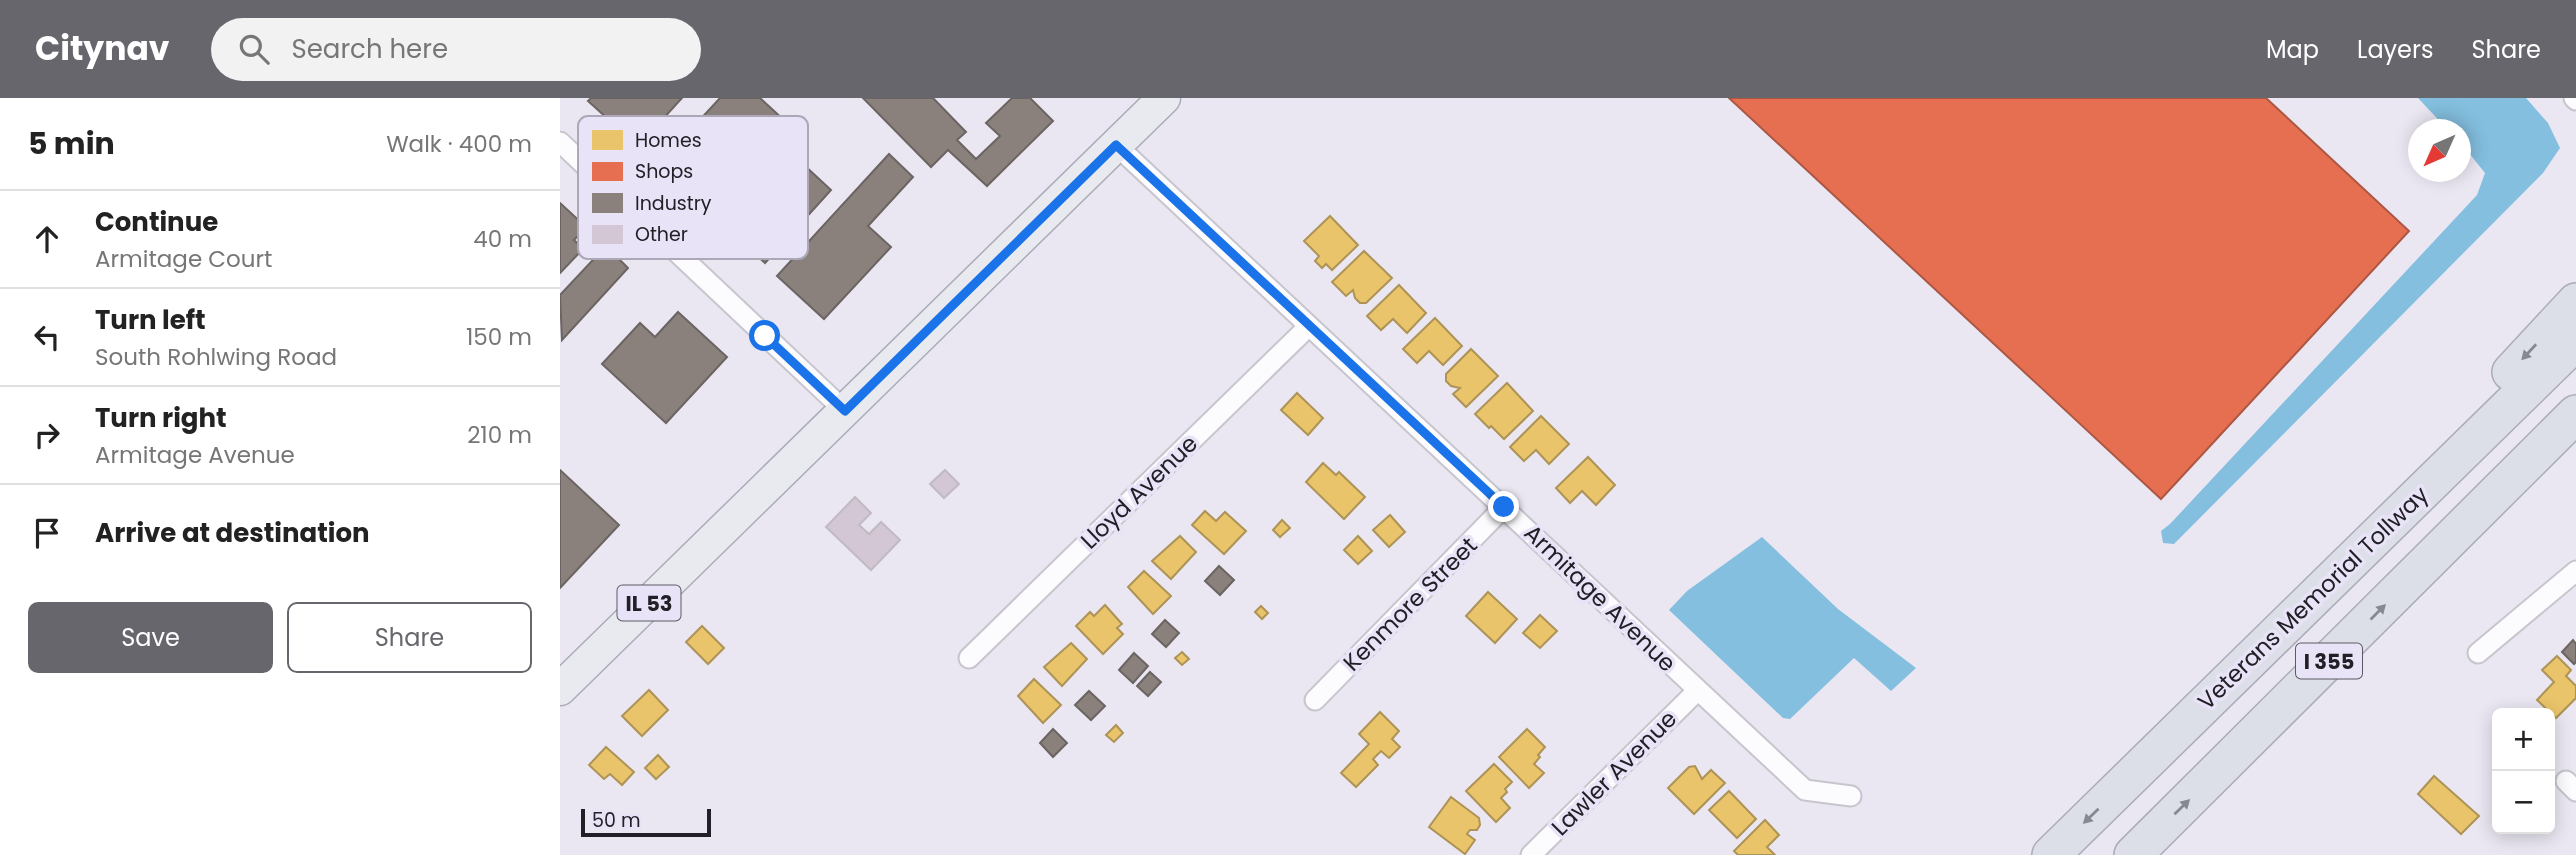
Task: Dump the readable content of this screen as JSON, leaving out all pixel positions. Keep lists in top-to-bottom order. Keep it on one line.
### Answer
{"streets":{"highway":["Veterans Memorial Tollway","I 355"],"main road":["IL 53"],"street":["Lloyd Avenue","Armitage Avenue","Kenmore Street","Lawler Avenue"]},"crossings":[["Lloyd Avenue","Armitage Avenue"],["Armitage Avenue","IL 53"],["Armitage Avenue","Kenmore Street"],["Armitage Avenue","Lawler Avenue"]],"legend":["Homes","Shops","Industry","Other"],"scale_bar":"50 m","north":"bottom left","page":{"header":"Citynav","search":"Search here","nav":["Map","Layers","Share"],"heading":["5 min","Walk · 400 m"],"list":[["Continue","Armitage Court","40 m"],["Turn left","South Rohlwing Road","150 m"],["Turn right","Armitage Avenue","210 m"],"Arrive at destination"],"buttons":["Save","Share"],"map_buttons":["+","−"],"scale":"50 m"}}
